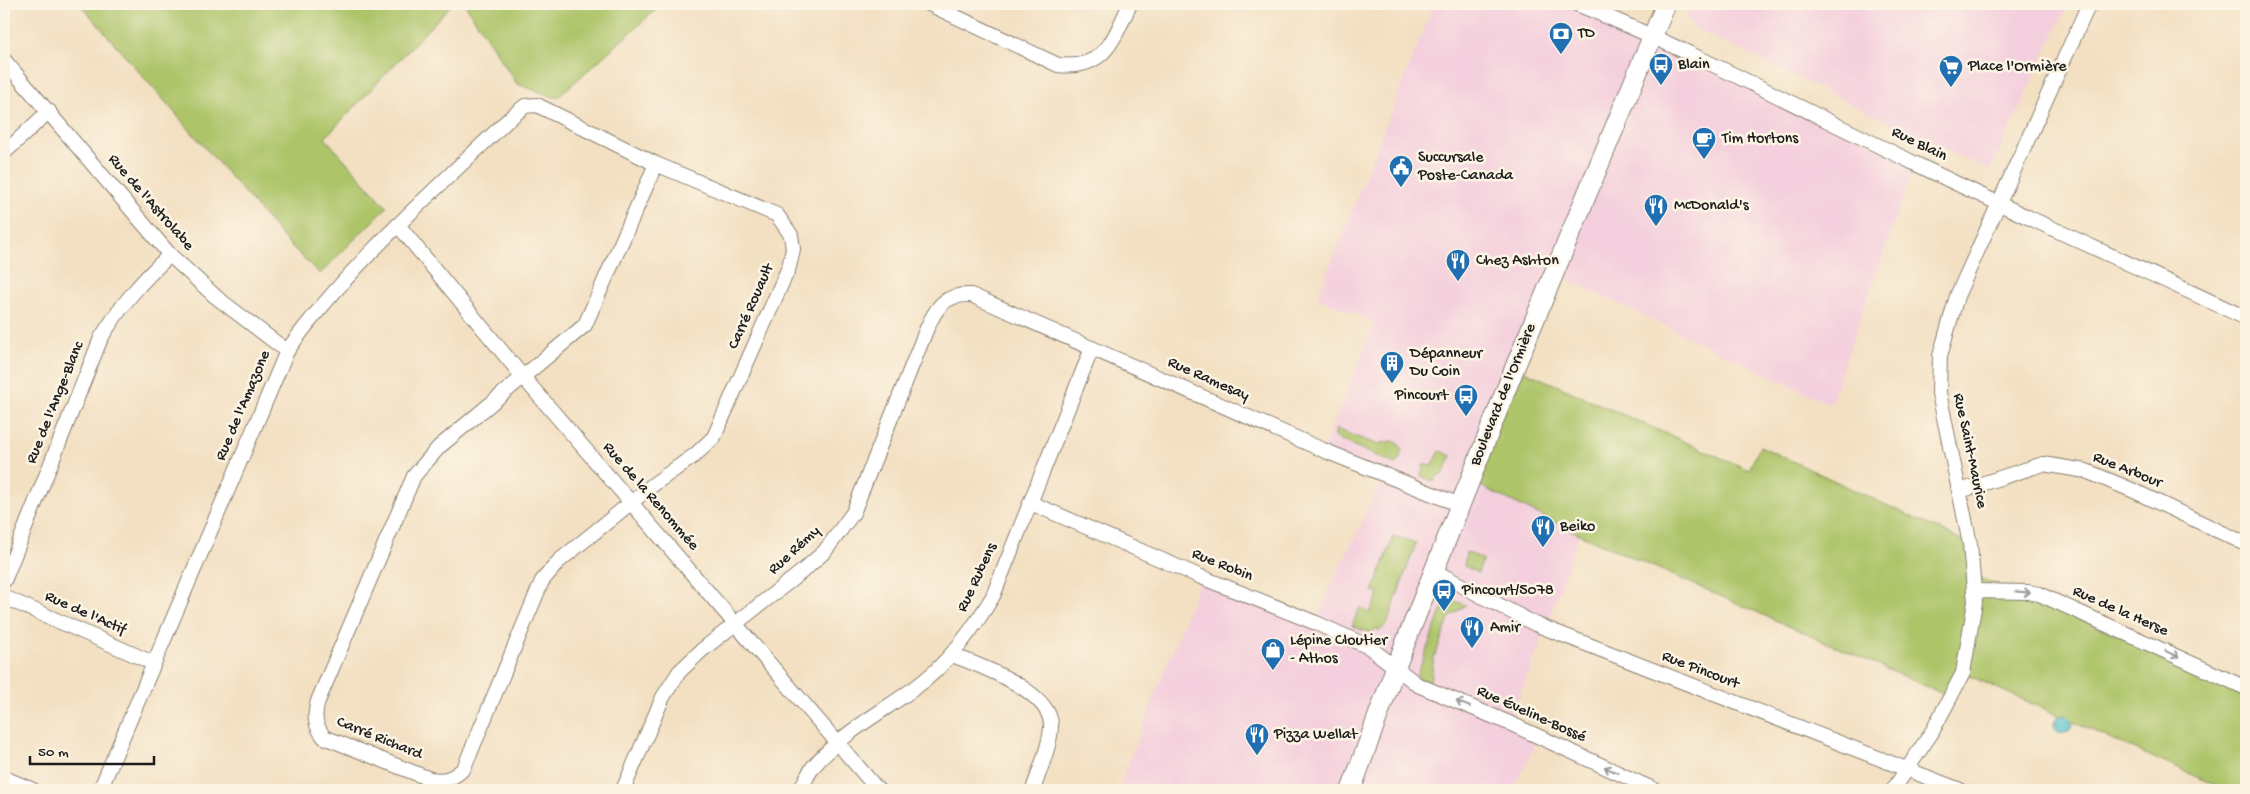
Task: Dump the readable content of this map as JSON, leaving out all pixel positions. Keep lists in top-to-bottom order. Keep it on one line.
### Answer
{"streets":{"main road":["Boulevard de l'Ormière"],"street":["Rue Blain","Rue de l'Astrolabe","Carré Rouault","Rue Ramesay","Rue de l'Ange-Blanc","Rue de l'Amazone","Rue Saint-Maurice","Rue Arbour","Rue de la Renommée","Rue Rémy","Rue Robin","Rue Rubens","Rue de la Herse","Rue de l'Actif","Rue Pincourt","Rue Éveline-Bossé","Carré Richard"]},"crossings":[["Rue Blain","Boulevard de l'Ormière"],["Rue Blain","Rue Saint-Maurice"],["Rue de l'Astrolabe","Rue de l'Ange-Blanc"],["Rue de l'Astrolabe","Rue de l'Amazone"],["Carré Rouault","Rue de l'Amazone"],["Carré Rouault","Rue de la Renommée"],["Carré Rouault","Carré Richard"],["Rue Ramesay","Boulevard de l'Ormière"],["Rue Ramesay","Rue Rémy"],["Rue Ramesay","Rue Rubens"],["Boulevard de l'Ormière","Rue Robin"],["Boulevard de l'Ormière","Rue Pincourt"],["Boulevard de l'Ormière","Rue Éveline-Bossé"],["Rue de l'Amazone","Rue de la Renommée"],["Rue de l'Amazone","Rue de l'Actif"],["Rue Saint-Maurice","Rue Arbour"],["Rue Saint-Maurice","Rue de la Herse"],["Rue Saint-Maurice","Rue Pincourt"],["Rue de la Renommée","Rue Rémy"],["Rue de la Renommée","Rue Rubens"],["Rue de la Renommée","Carré Richard"],["Rue Robin","Rue Rubens"],["Rue Robin","Rue Éveline-Bossé"]],"one_way":["Rue de la Herse","Rue Éveline-Bossé"],"places":{"bank":["TD"],"bus stop":["Blain","Pincourt","Pincourt/5078"],"supermarket":["Place l'Ormière"],"cafe":["Tim Hortons"],"public building":["Succursale Poste-Canada"],"restaurant":["McDonald's","Chez Ashton","Beiko","Amir","Pizza Wellat"],"building":["Dépanneur Du Coin"],"shop":["Lépine Cloutier - Athos"]},"scale_bar":"50 m"}
